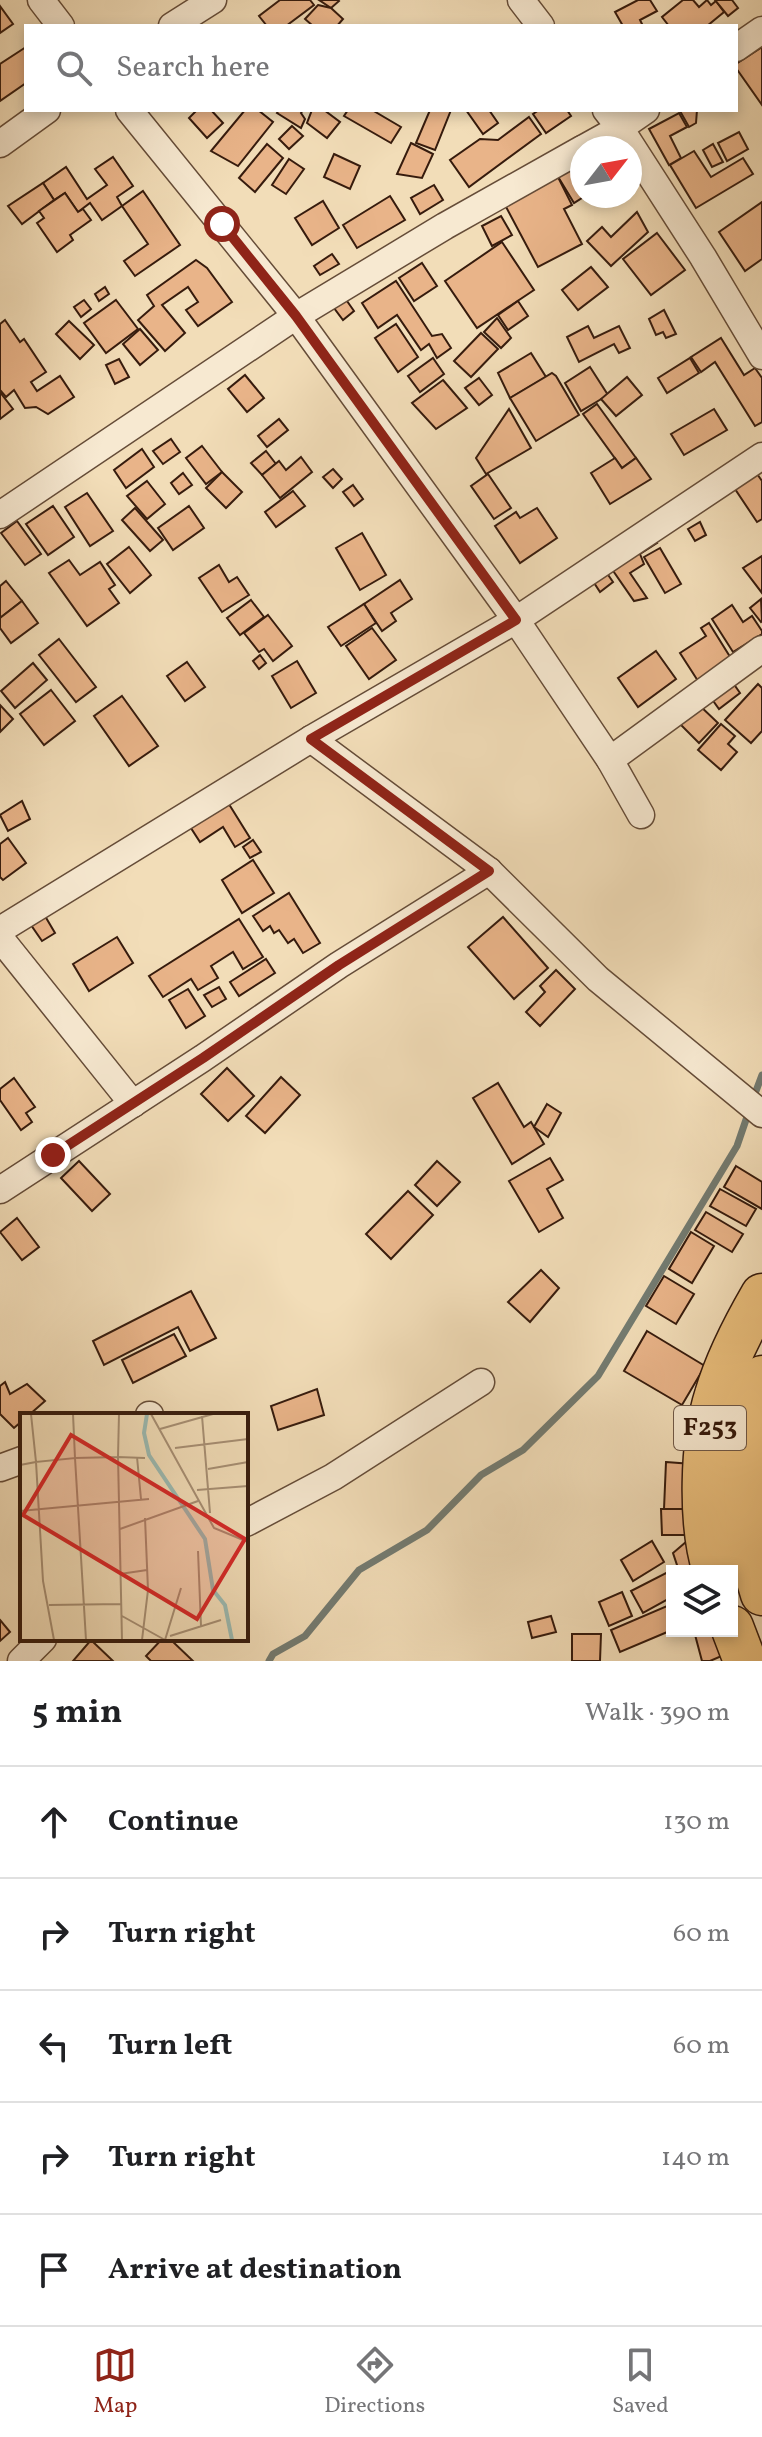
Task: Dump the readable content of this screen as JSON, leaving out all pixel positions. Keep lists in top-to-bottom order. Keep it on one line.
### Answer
{"streets":{"main road":["F253"]},"north":"top right","page":{"search":"Search here","heading":["5 min","Walk · 390 m"],"list":[["Continue","130 m"],["Turn right","60 m"],["Turn left","60 m"],["Turn right","140 m"],"Arrive at destination"],"nav":["Map","Directions","Saved"]}}
